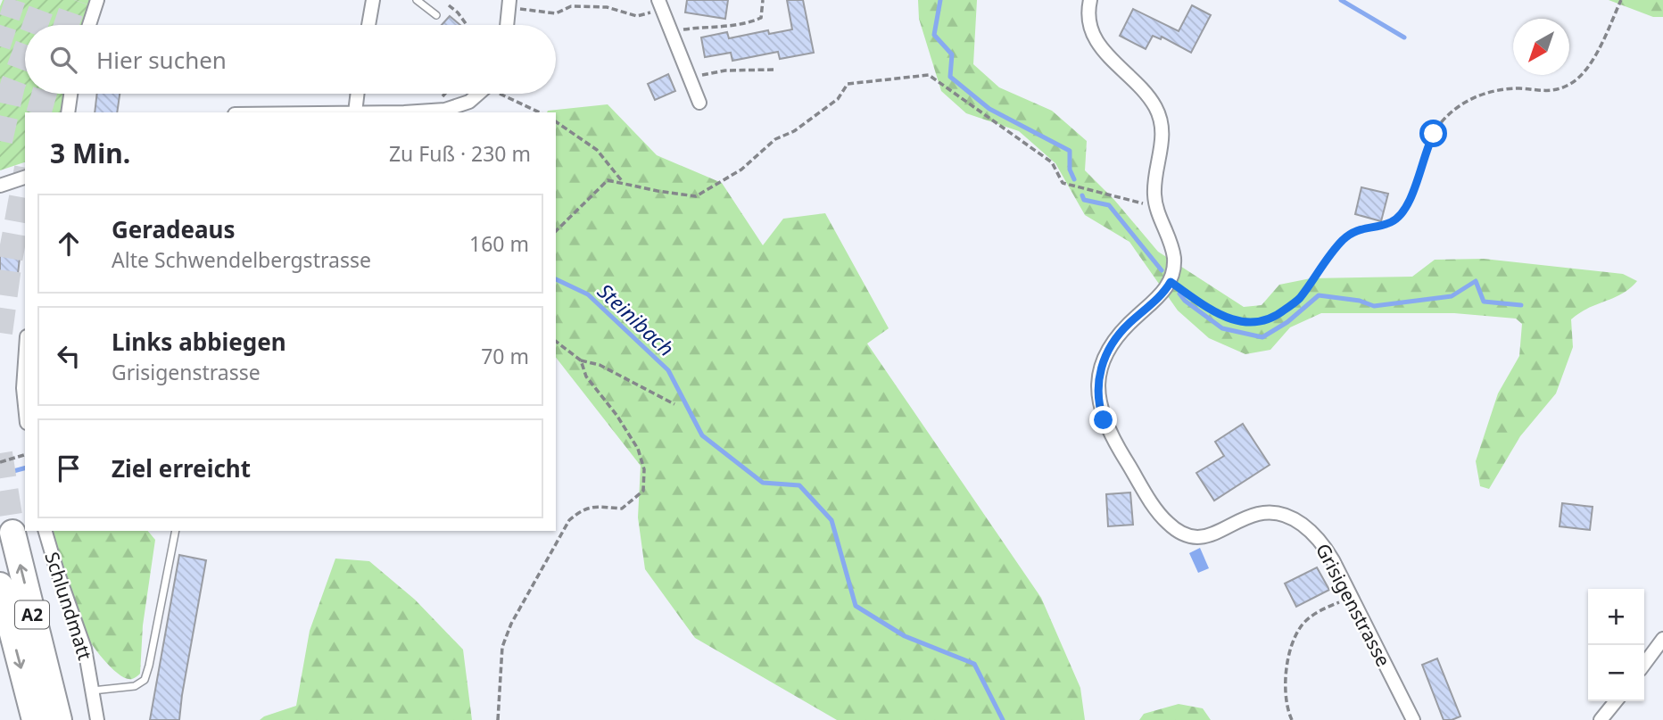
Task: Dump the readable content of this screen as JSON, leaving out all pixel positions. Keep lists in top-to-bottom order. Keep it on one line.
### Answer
{"streets":{"highway":["A2"],"street":["Grisigenstrasse","Schlundmatt"]},"water":["Steinibach"],"north":"bottom left","page":{"search":"Hier suchen","heading":["3 Min.","Zu Fuß · 230 m"],"list":[["Geradeaus","Alte Schwendelbergstrasse","160 m"],["Links abbiegen","Grisigenstrasse","70 m"],"Ziel erreicht"],"map_buttons":["+","−"]}}
